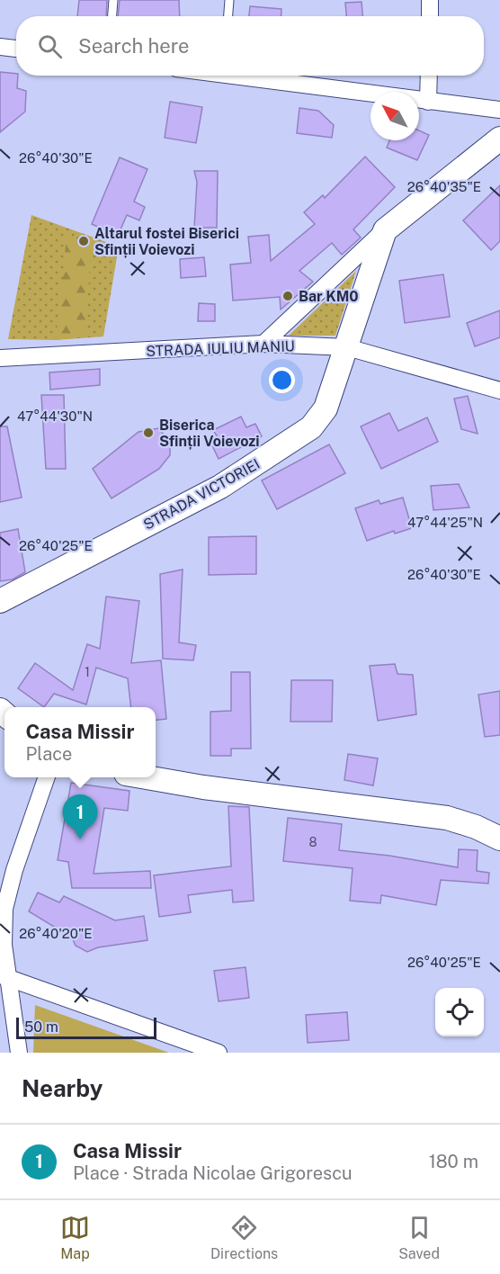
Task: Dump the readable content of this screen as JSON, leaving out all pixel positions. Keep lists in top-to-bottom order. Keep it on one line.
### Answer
{"streets":{"street":["STRADA IULIU MANIU","STRADA VICTORIEI"]},"crossings":[["STRADA IULIU MANIU","STRADA VICTORIEI"]],"places":["Altarul fostei Biserici Sfinții Voievozi","Bar KM0","Biserica Sfinții Voievozi"],"house_numbers":["1","8"],"scale_bar":"50 m","north":"top left","page":{"search":"Search here","popup":["Casa Missir","Place"],"pins":"1","scale":"50 m","heading":"Nearby","list":[{"mark":"1","name":"Casa Missir","note":"Place · Strada Nicolae Grigorescu","value":"180 m"}],"nav":["Map","Directions","Saved"]},"coordinates":["26°40'30\"E","26°40'35\"E","47°44'30\"N","47°44'25\"N","26°40'25\"E","26°40'20\"E"]}
